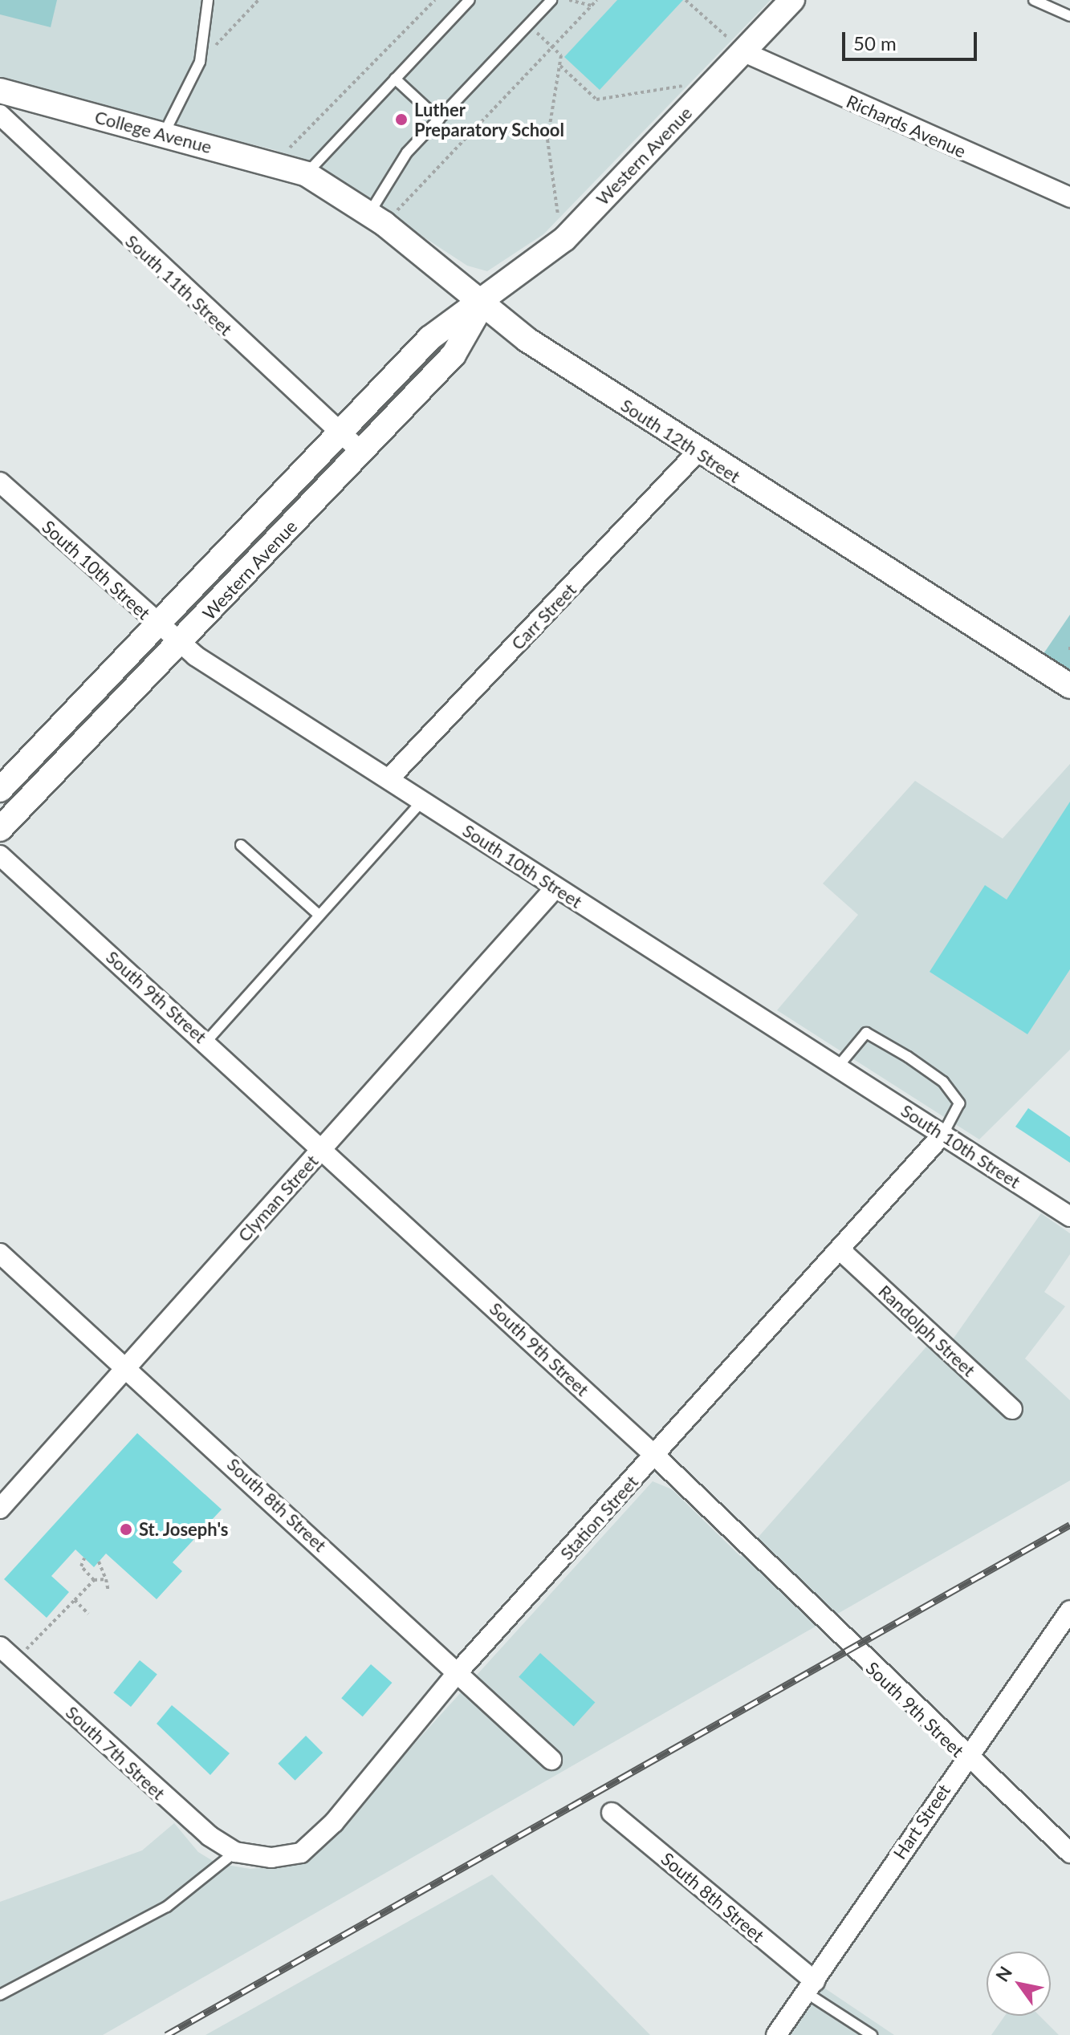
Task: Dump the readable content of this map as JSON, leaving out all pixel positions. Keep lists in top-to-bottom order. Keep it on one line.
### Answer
{"streets":{"street":["Richards Avenue","College Avenue","Western Avenue","South 11th Street","South 12th Street","South 10th Street","Carr Street","South 9th Street","Clyman Street","Randolph Street","South 8th Street","Station Street","South 7th Street","Hart Street"]},"crossings":[["Richards Avenue","Western Avenue"],["College Avenue","South 12th Street"],["Western Avenue","South 11th Street"],["Western Avenue","South 12th Street"],["Western Avenue","South 10th Street"],["South 12th Street","Carr Street"],["South 10th Street","Carr Street"],["South 10th Street","Clyman Street"],["South 10th Street","Station Street"],["South 9th Street","Clyman Street"],["South 9th Street","Station Street"],["South 9th Street","Hart Street"],["Clyman Street","South 8th Street"],["Randolph Street","Station Street"],["South 8th Street","Station Street"],["South 8th Street","Hart Street"],["Station Street","South 7th Street"]],"places":["Luther Preparatory School","St. Joseph's"],"scale_bar":"50 m","north":"top left"}
